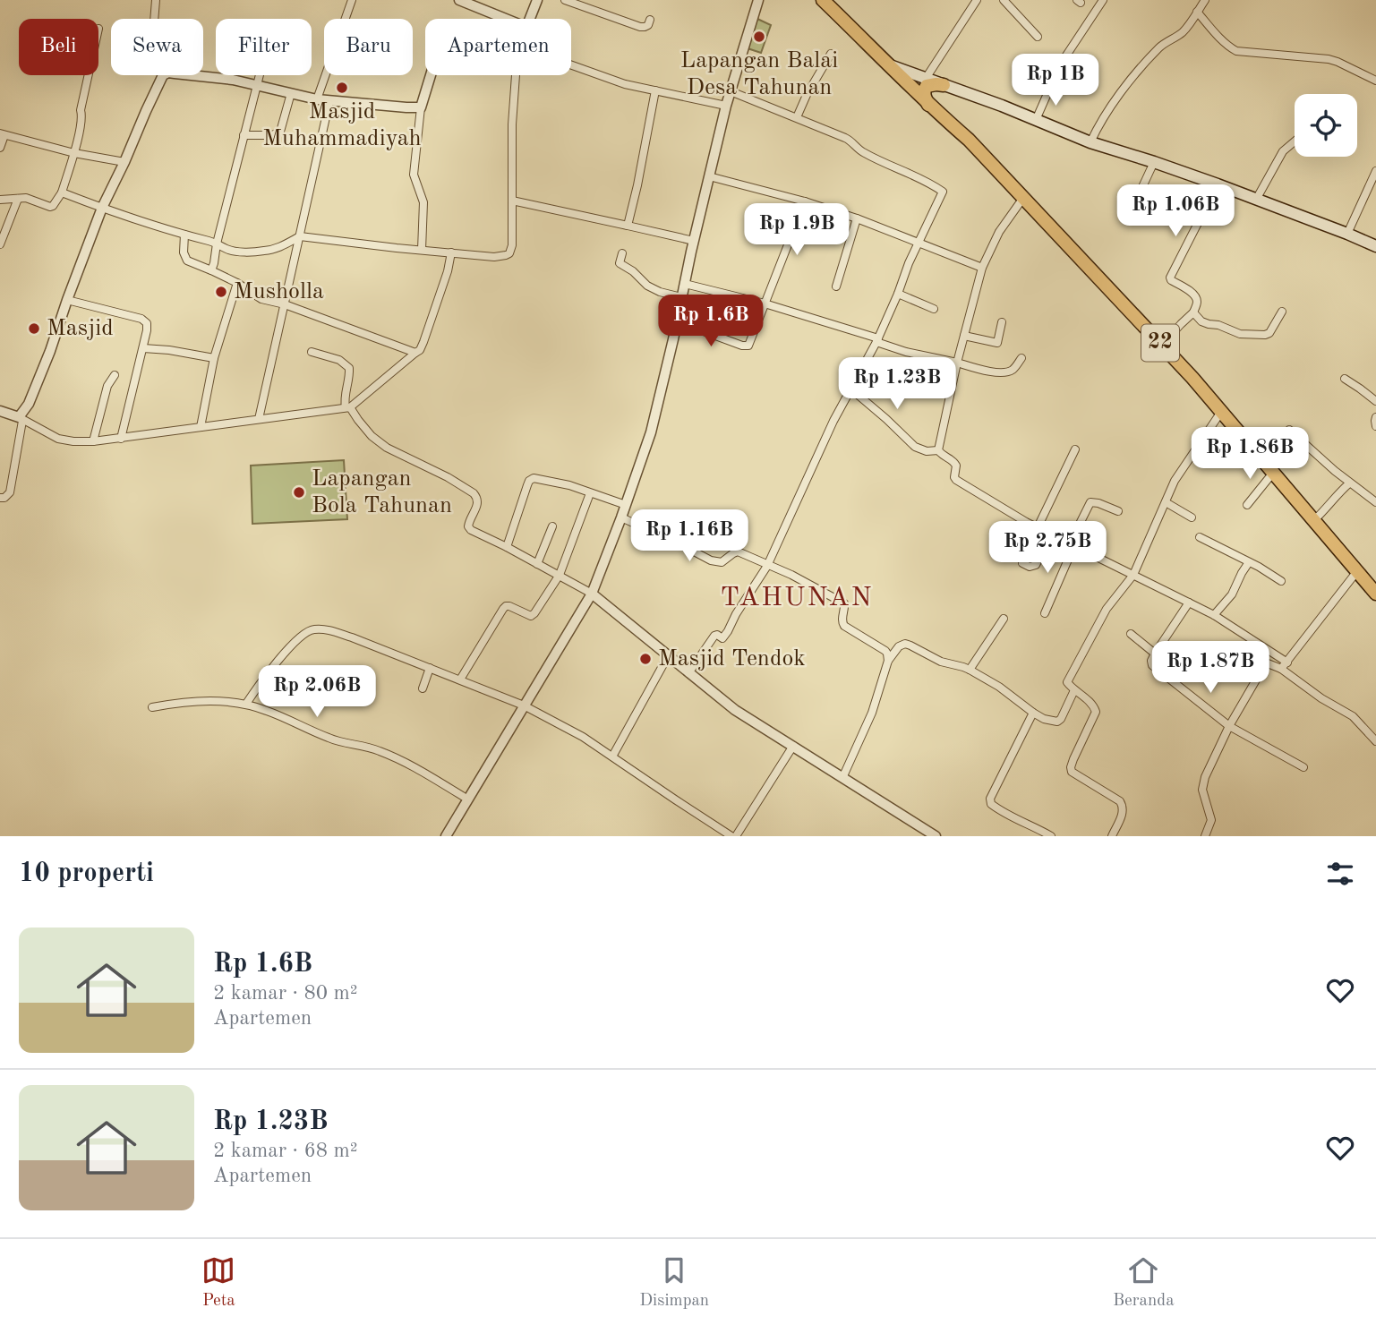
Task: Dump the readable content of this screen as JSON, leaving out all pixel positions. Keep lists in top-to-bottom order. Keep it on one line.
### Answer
{"streets":{"highway":["22"]},"districts":["TAHUNAN"],"places":["Lapangan Balai Desa Tahunan","Masjid Muhammadiyah","Musholla","Masjid","Lapangan Bola Tahunan","Masjid Tendok"],"page":{"chip":["Beli","Sewa","Filter","Baru","Apartemen"],"price":["Rp 1B","Rp 1.06B","Rp 1.9B","Rp 1.6B","Rp 1.23B","Rp 1.86B","Rp 1.16B","Rp 2.75B","Rp 1.87B","Rp 2.06B"],"heading":"10 properti","list":[{"name":"Rp 1.6B","note":"2 kamar · 80 m² · Apartemen"},{"name":"Rp 1.23B","note":"2 kamar · 68 m² · Apartemen"}],"tabs":["Peta","Disimpan","Beranda"]}}
